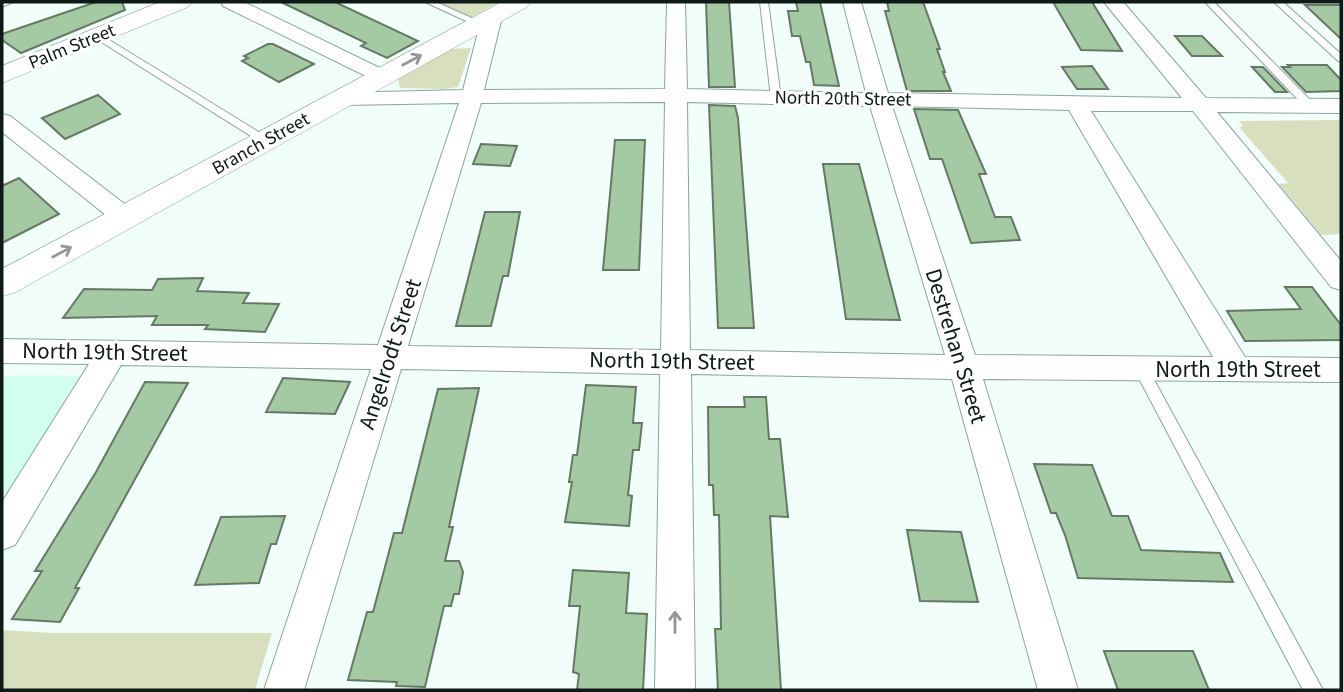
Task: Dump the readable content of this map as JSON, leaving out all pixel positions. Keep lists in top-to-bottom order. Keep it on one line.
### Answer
{"streets":{"street":["Palm Street","North 20th Street","Branch Street","Destrehan Street","North 19th Street","Angelrodt Street"]},"crossings":[["North 20th Street","Branch Street"],["North 20th Street","Destrehan Street"],["North 20th Street","Angelrodt Street"],["Branch Street","Angelrodt Street"],["Destrehan Street","North 19th Street"],["North 19th Street","Angelrodt Street"]],"one_way":["Branch Street"]}
